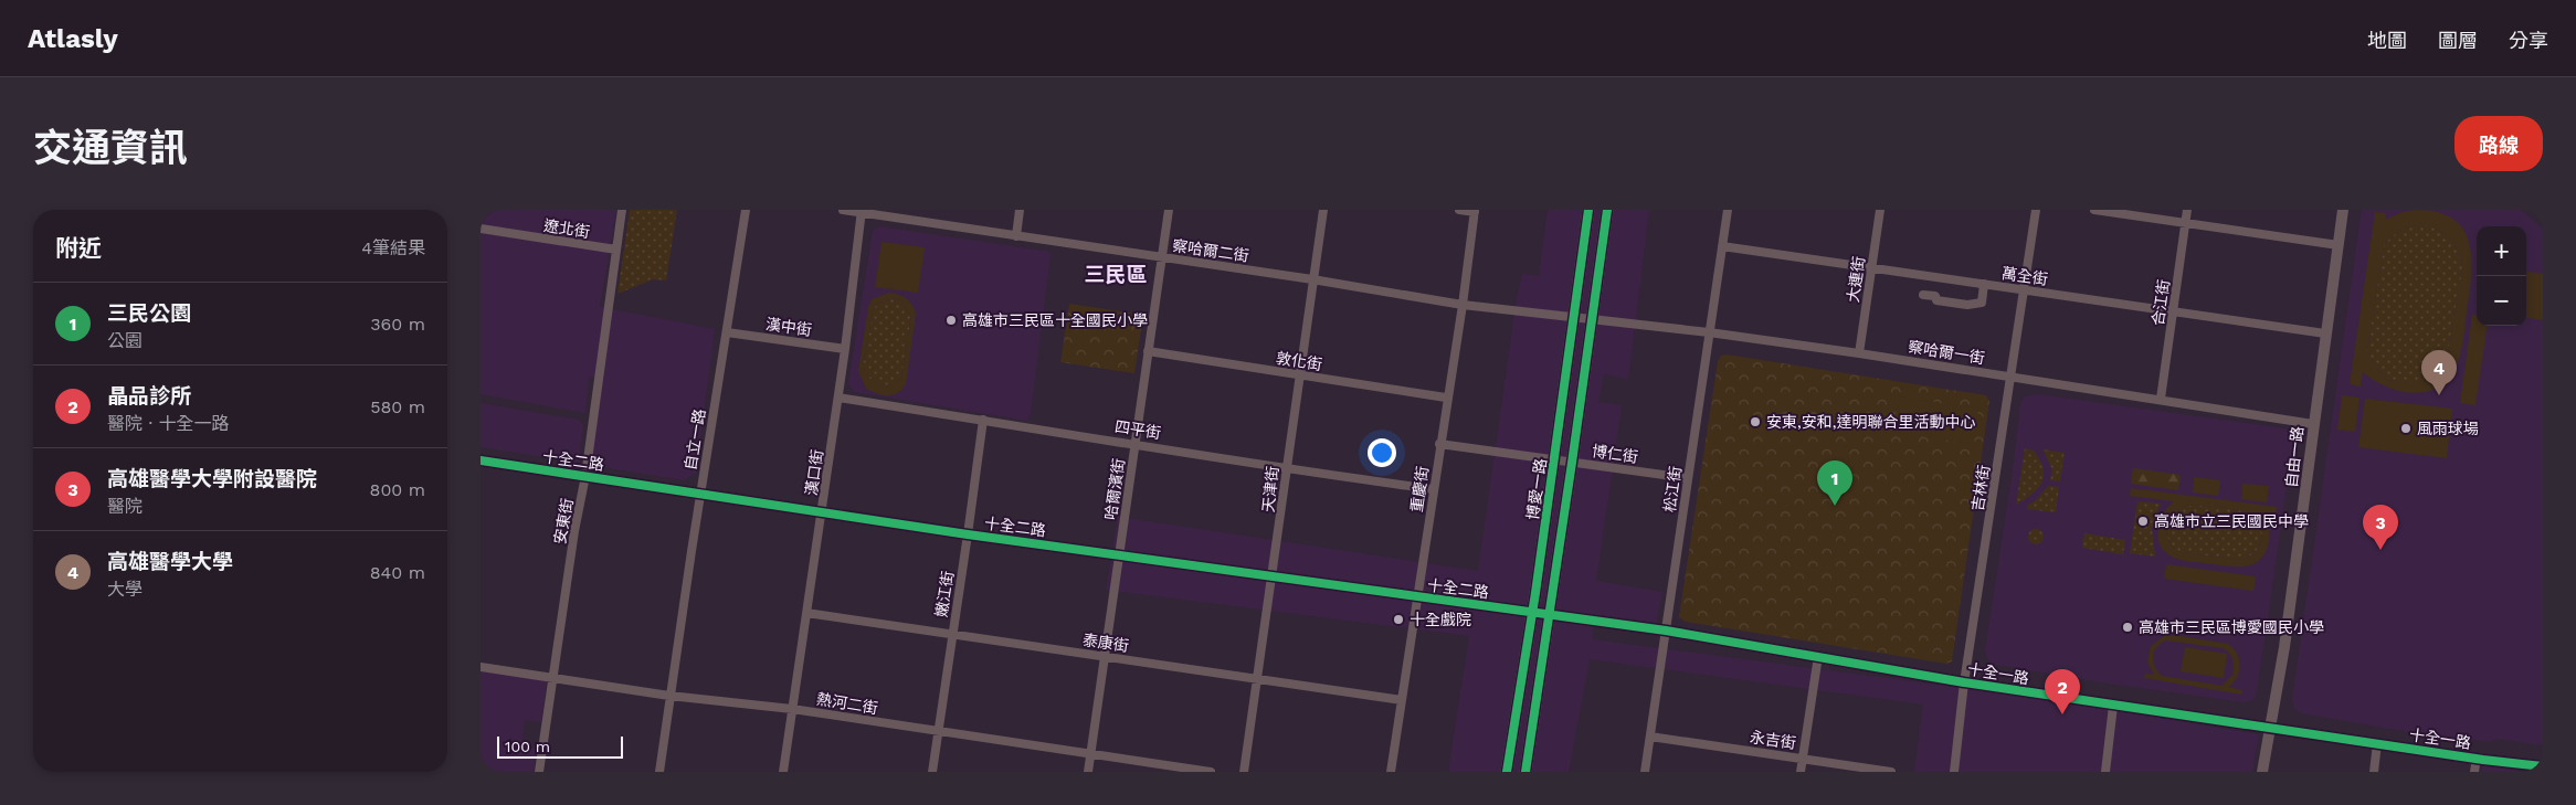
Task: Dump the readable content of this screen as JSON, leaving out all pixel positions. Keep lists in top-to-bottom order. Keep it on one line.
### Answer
{"streets":{"main road":["博愛一路"],"street":["遼北街","察哈爾二街","萬全街","大連街","合江街","漢中街","察哈爾一街","敦化街","四平街","自立一路","博仁街","自由一路","十全二路","漢口街","吉林街","哈爾濱街","天津街","重慶街","松江街","安東街","嫩江街","泰康街","十全一路","熱河二街","永吉街"]},"crossings":[["遼北街","安東街"],["察哈爾二街","察哈爾一街"],["察哈爾二街","漢口街"],["察哈爾二街","哈爾濱街"],["察哈爾二街","天津街"],["察哈爾二街","重慶街"],["察哈爾二街","博愛一路"],["萬全街","大連街"],["萬全街","合江街"],["萬全街","自由一路"],["萬全街","吉林街"],["萬全街","松江街"],["大連街","察哈爾一街"],["合江街","察哈爾一街"],["漢中街","自立一路"],["漢中街","漢口街"],["察哈爾一街","自由一路"],["察哈爾一街","吉林街"],["察哈爾一街","博愛一路"],["察哈爾一街","松江街"],["敦化街","哈爾濱街"],["敦化街","天津街"],["敦化街","重慶街"],["四平街","漢口街"],["四平街","哈爾濱街"],["四平街","天津街"],["四平街","重慶街"],["四平街","嫩江街"],["自立一路","十全二路"],["自立一路","熱河二街"],["博仁街","重慶街"],["博仁街","博愛一路"],["博仁街","松江街"],["自由一路","十全一路"],["十全二路","漢口街"],["十全二路","哈爾濱街"],["十全二路","天津街"],["十全二路","重慶街"],["十全二路","博愛一路"],["十全二路","安東街"],["十全二路","嫩江街"],["十全二路","十全一路"],["漢口街","泰康街"],["漢口街","熱河二街"],["吉林街","十全一路"],["哈爾濱街","泰康街"],["哈爾濱街","熱河二街"],["天津街","泰康街"],["重慶街","泰康街"],["博愛一路","十全一路"],["松江街","十全一路"],["松江街","永吉街"],["安東街","熱河二街"],["嫩江街","泰康街"],["嫩江街","熱河二街"]],"districts":["三民區"],"places":["高雄市三民區十全國民小學","安東,安和,達明聯合里活動中心","風雨球場","高雄市立三民國民中學","十全戲院","高雄市三民區博愛國民小學"],"scale_bar":"100 m","page":{"header":"Atlasly","nav":["地圖","圖層","分享"],"title":"交通資訊","buttons":"路線","heading":["附近","4筆結果"],"map_buttons":["+","−"],"list":[{"mark":"1","name":"三民公園","note":"公園","value":"360 m"},{"mark":"2","name":"晶品診所","note":"醫院 · 十全一路","value":"580 m"},{"mark":"3","name":"高雄醫學大學附設醫院","note":"醫院","value":"800 m"},{"mark":"4","name":"高雄醫學大學","note":"大學","value":"840 m"}],"pins":["4","1","3","2"],"scale":"100 m"}}
